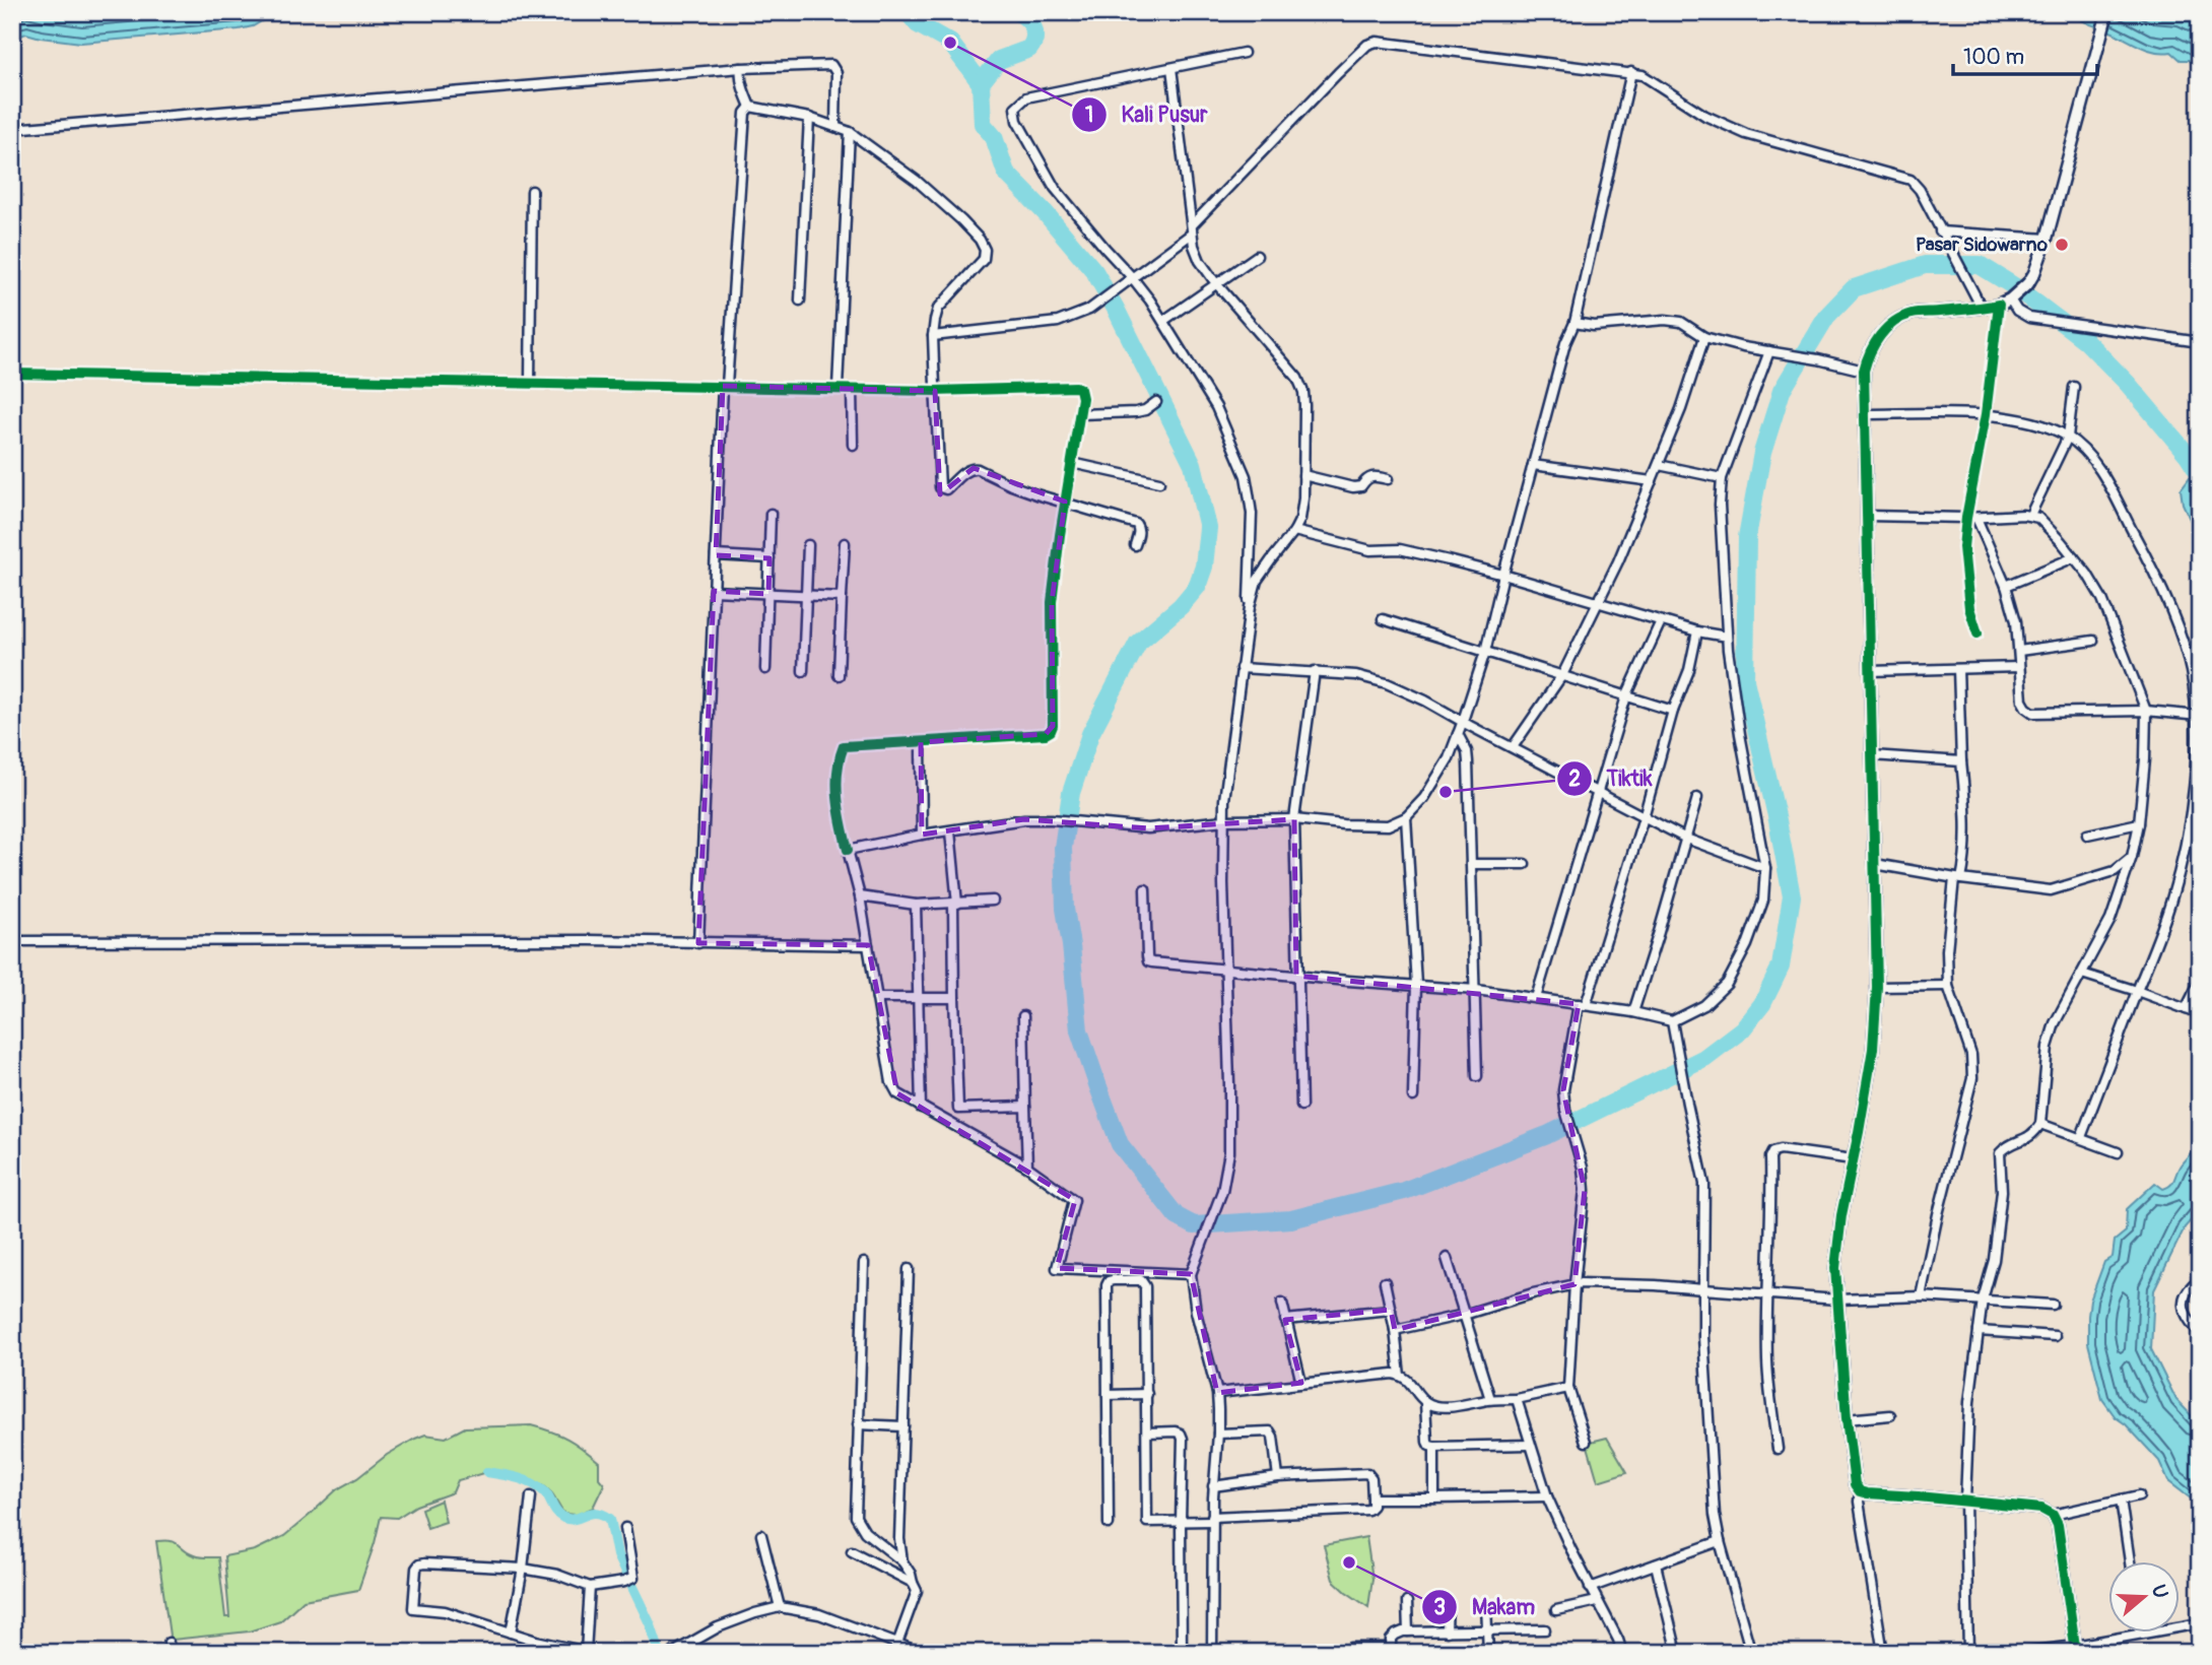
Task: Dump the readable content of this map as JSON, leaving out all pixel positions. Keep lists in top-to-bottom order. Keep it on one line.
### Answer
{"places":["Kali Pusur","Pasar Sidowarno","Tiktik","Makam"],"scale_bar":"100 m","north":"right"}
